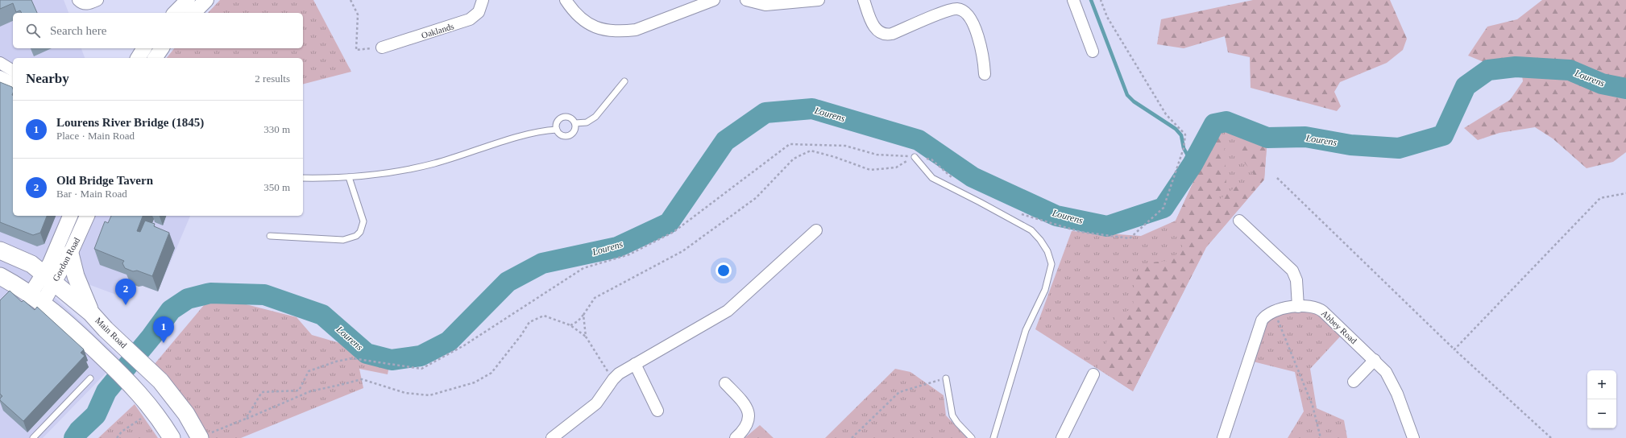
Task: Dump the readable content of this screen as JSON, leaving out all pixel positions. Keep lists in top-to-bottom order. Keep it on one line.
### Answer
{"streets":{"main road":["Main Road"],"street":["Oaklands","Gordon Road","Abbey Road"]},"crossings":[["Gordon Road","Main Road"]],"water":["Lourens"],"page":{"search":"Search here","heading":["Nearby","2 results"],"list":[{"mark":"1","name":"Lourens River Bridge (1845)","note":"Place · Main Road","value":"330 m"},{"mark":"2","name":"Old Bridge Tavern","note":"Bar · Main Road","value":"350 m"}],"pins":["2","1"],"map_buttons":["+","−"]}}
